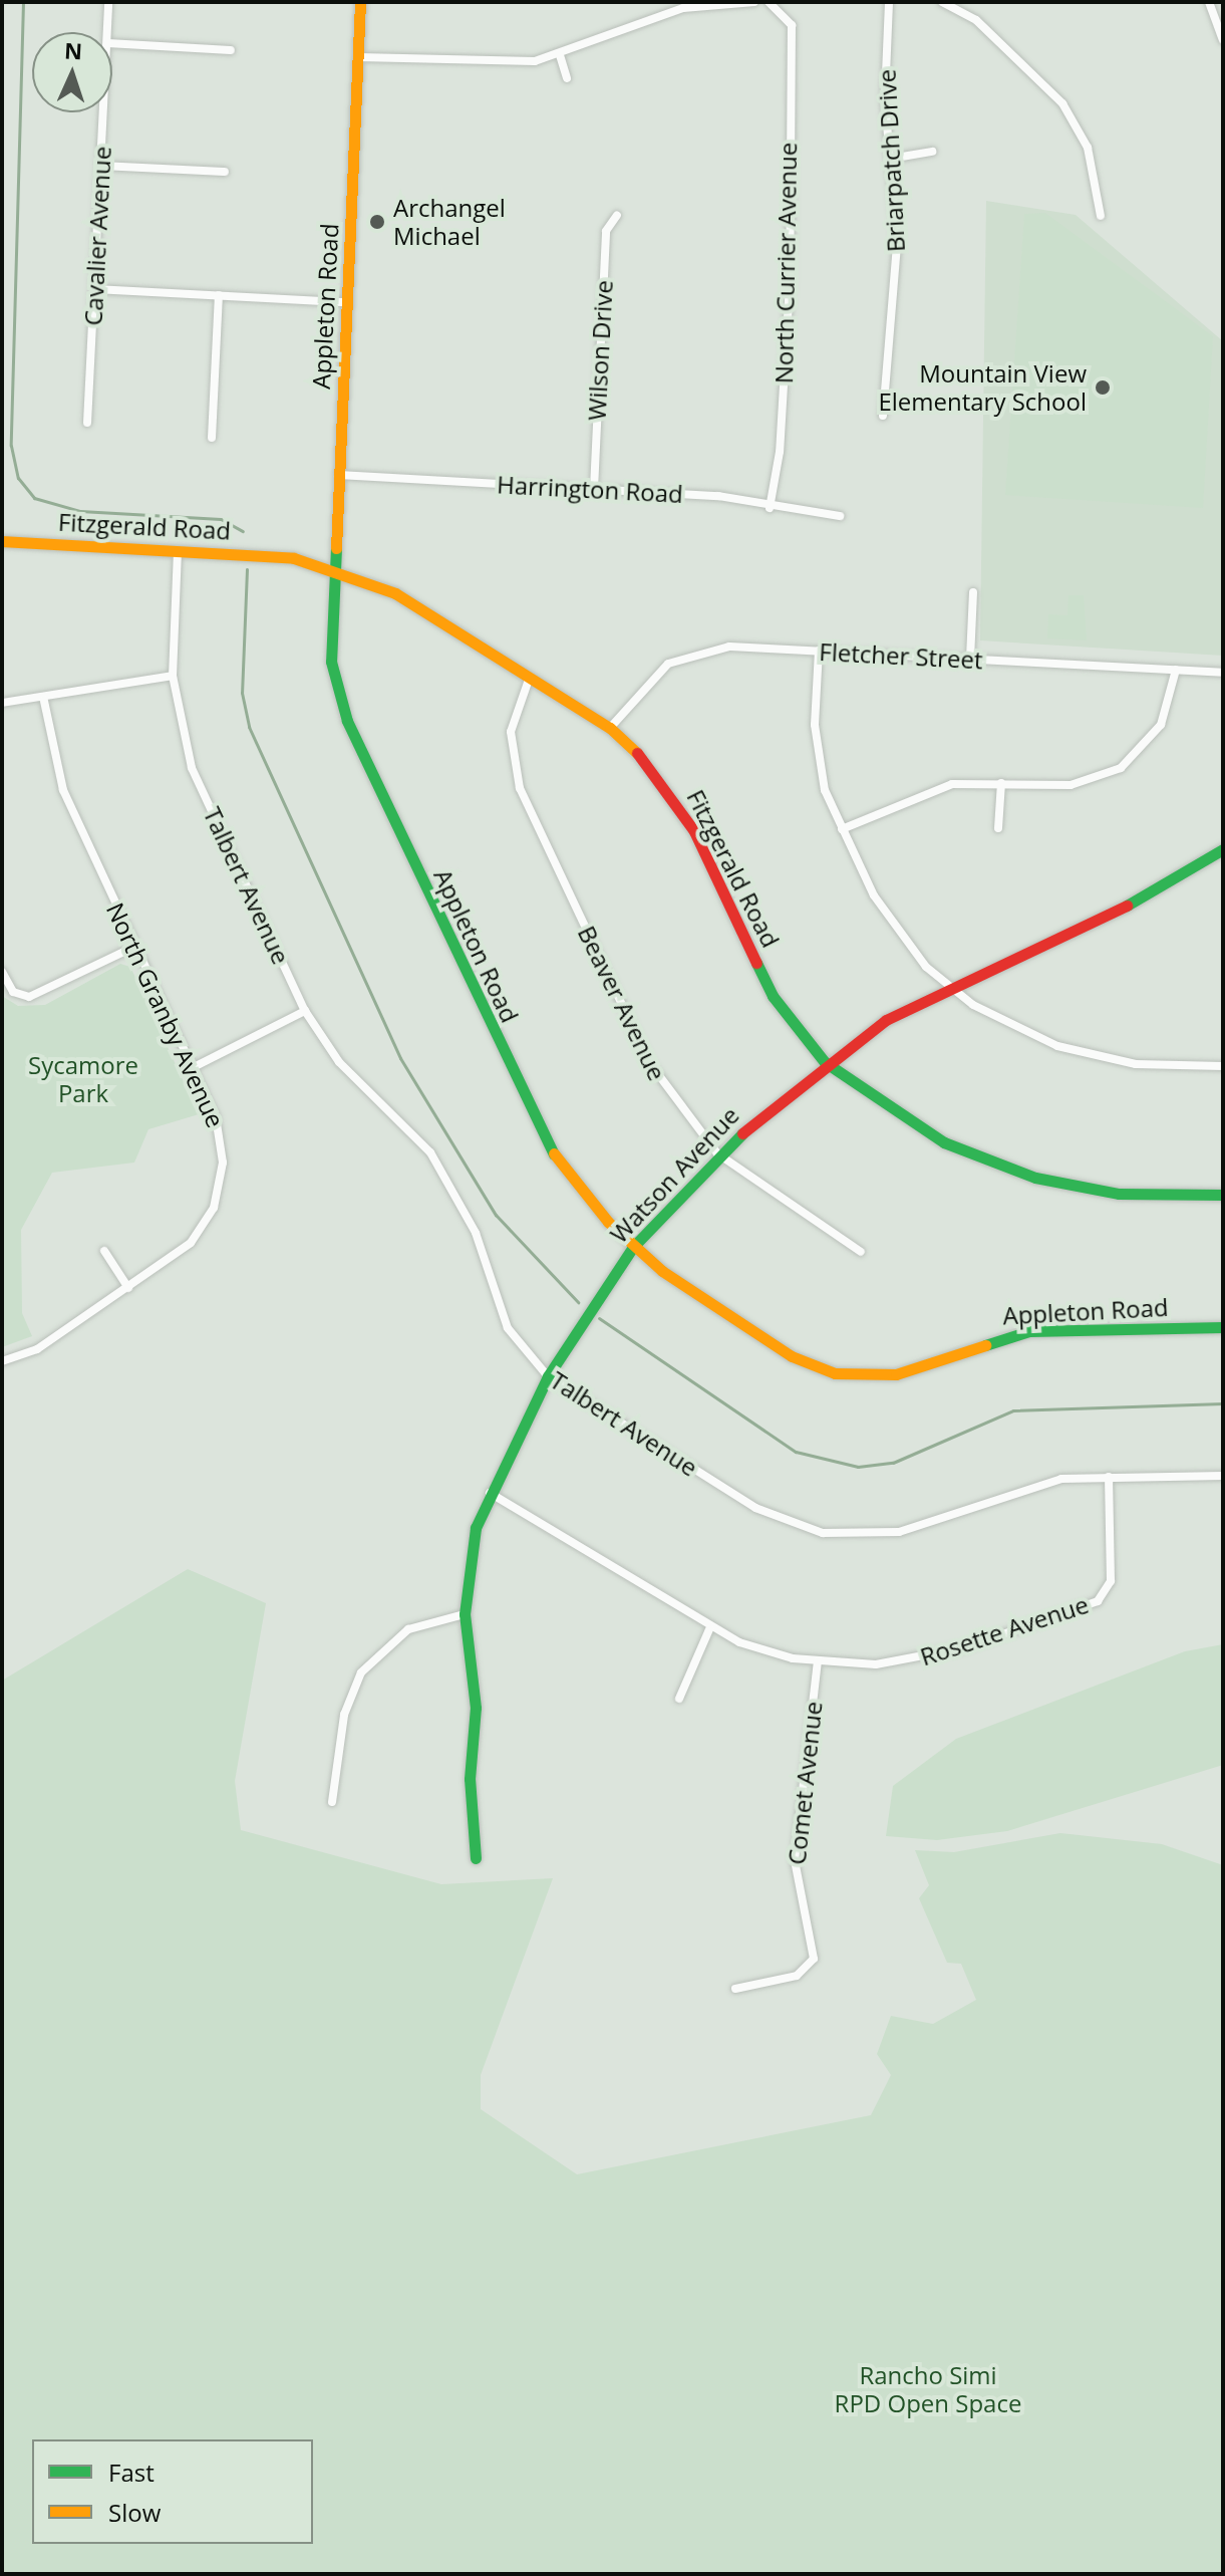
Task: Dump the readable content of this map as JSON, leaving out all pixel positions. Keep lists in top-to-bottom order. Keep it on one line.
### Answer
{"streets":{"street":["Briarpatch Drive","Cavalier Avenue","North Currier Avenue","Appleton Road","Wilson Drive","Harrington Road","Fitzgerald Road","Fletcher Street","Talbert Avenue","Beaver Avenue","North Granby Avenue","Watson Avenue","Rosette Avenue","Comet Avenue"]},"crossings":[["North Currier Avenue","Harrington Road"],["Appleton Road","Harrington Road"],["Appleton Road","Fitzgerald Road"],["Appleton Road","Watson Avenue"],["Wilson Drive","Harrington Road"],["Fitzgerald Road","Fletcher Street"],["Fitzgerald Road","Talbert Avenue"],["Fitzgerald Road","Beaver Avenue"],["Fitzgerald Road","Watson Avenue"],["Talbert Avenue","Watson Avenue"],["Talbert Avenue","Rosette Avenue"],["Beaver Avenue","Watson Avenue"],["Watson Avenue","Rosette Avenue"],["Rosette Avenue","Comet Avenue"]],"parks":["Sycamore Park","Rancho Simi RPD Open Space"],"places":["Archangel Michael","Mountain View Elementary School"],"legend":["Fast","Slow"],"north":"top"}
